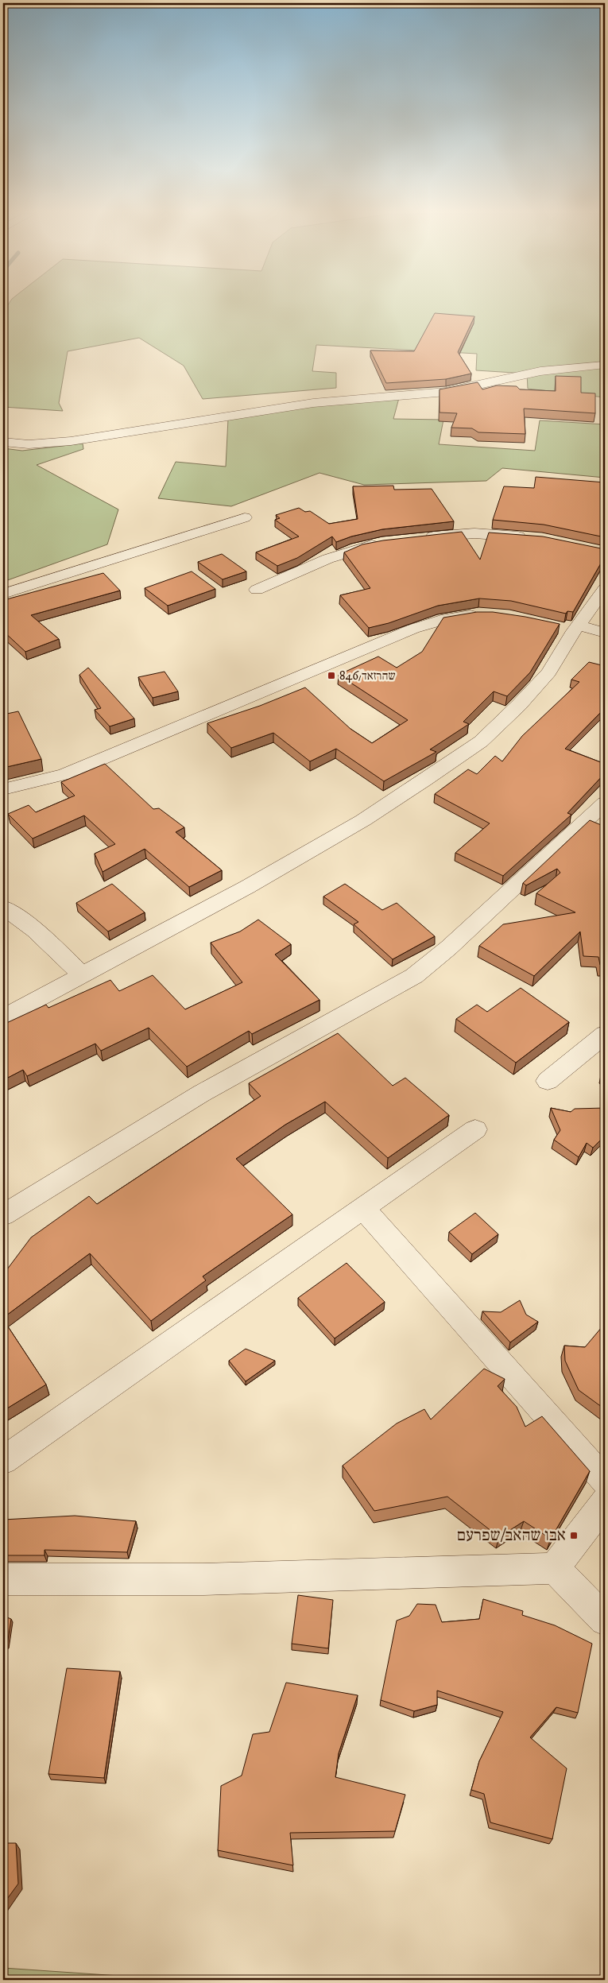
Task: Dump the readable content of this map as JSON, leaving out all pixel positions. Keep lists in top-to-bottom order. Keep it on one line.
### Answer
{"places":{"transit":["846/שהרזאד","אבו שהאב/שפרעם"]}}
